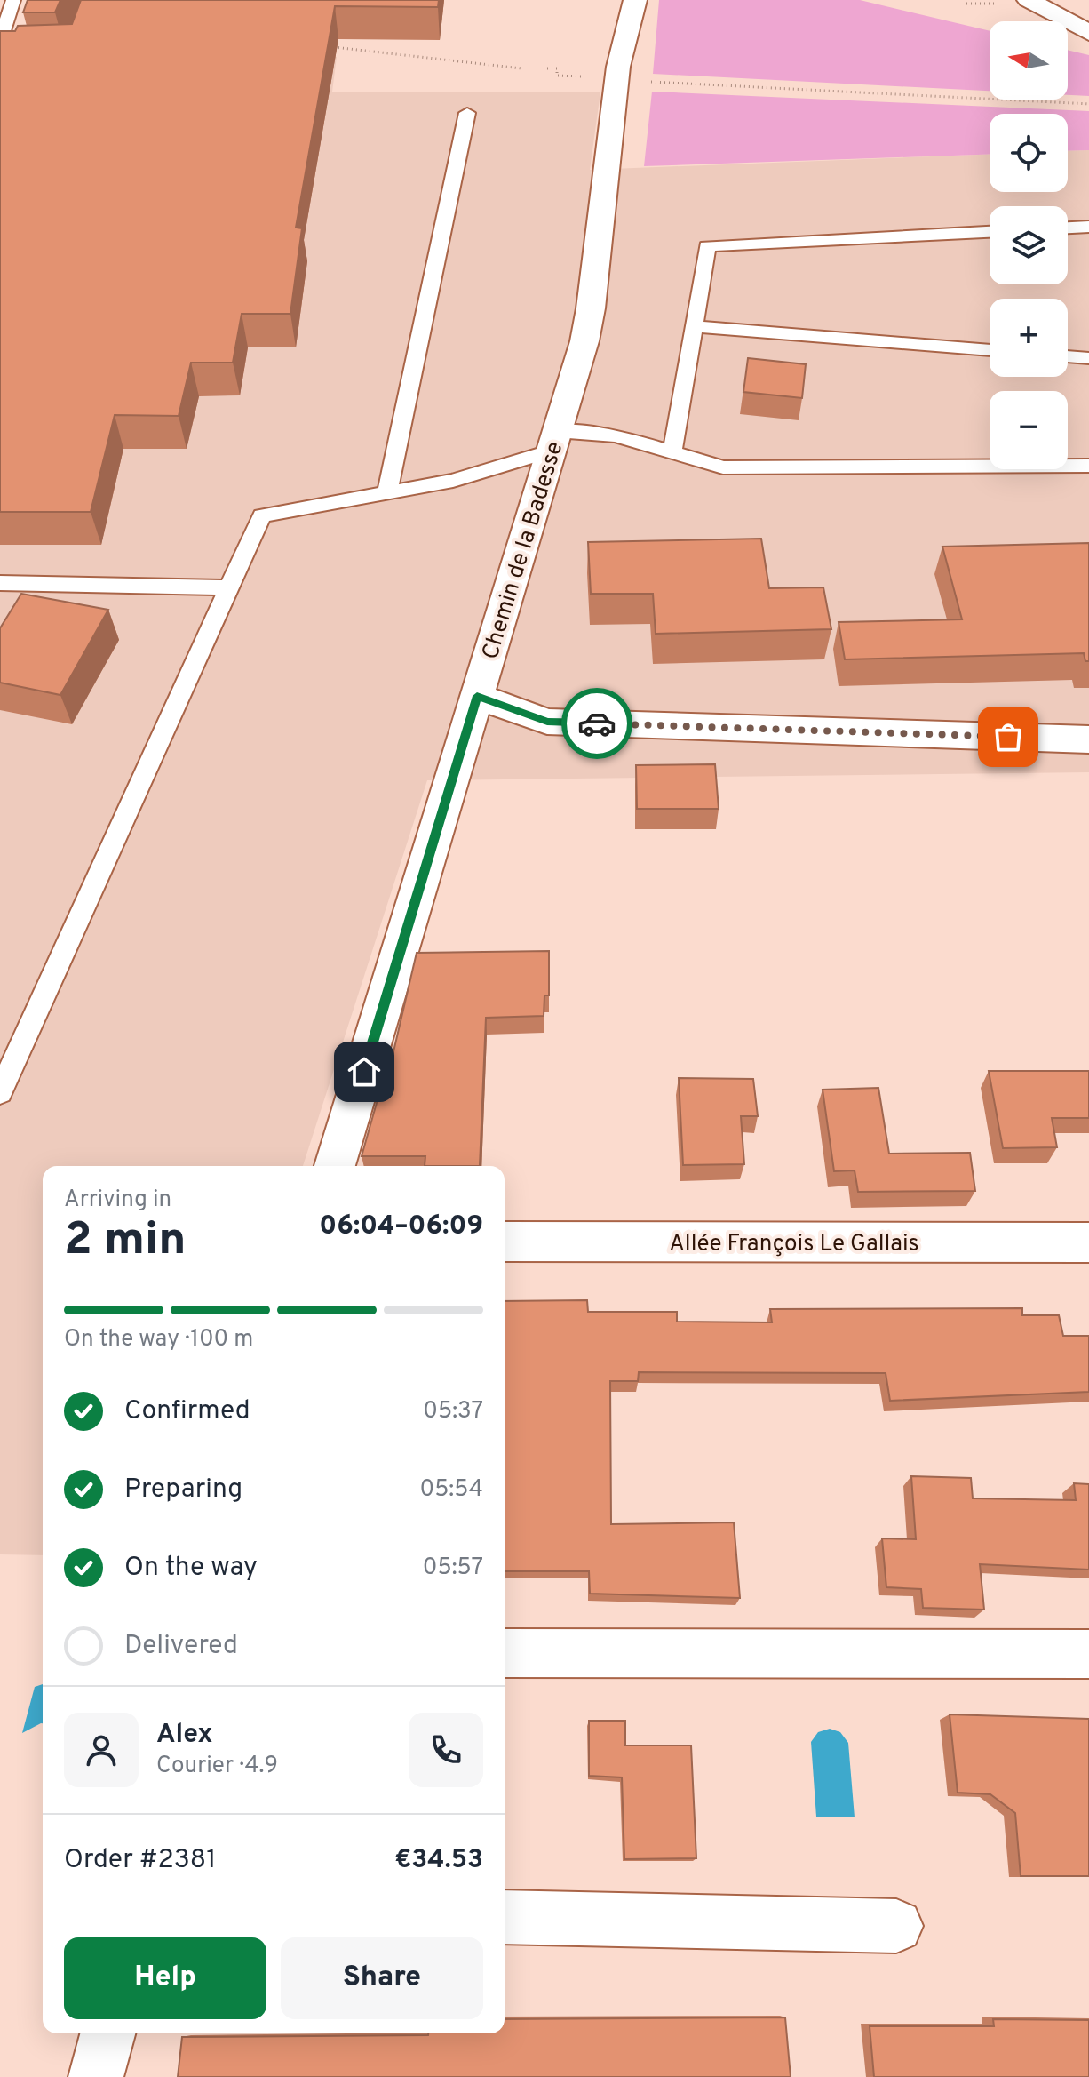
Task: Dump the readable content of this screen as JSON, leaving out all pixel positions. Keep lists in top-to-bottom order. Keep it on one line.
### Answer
{"streets":{"street":["Chemin de la Badesse","Allée François Le Gallais"]},"north":"left","page":{"map_buttons":["+","−"],"heading":["2 min","Arriving in","06:04–06:09"],"panel":["Alex","Courier · 4.9","Order #2381","€34.53"],"bar":"On the way · 100 m","list":[["Confirmed","05:37"],["Preparing","05:54"],["On the way","05:57"],"Delivered"],"buttons":["Help","Share"]}}
